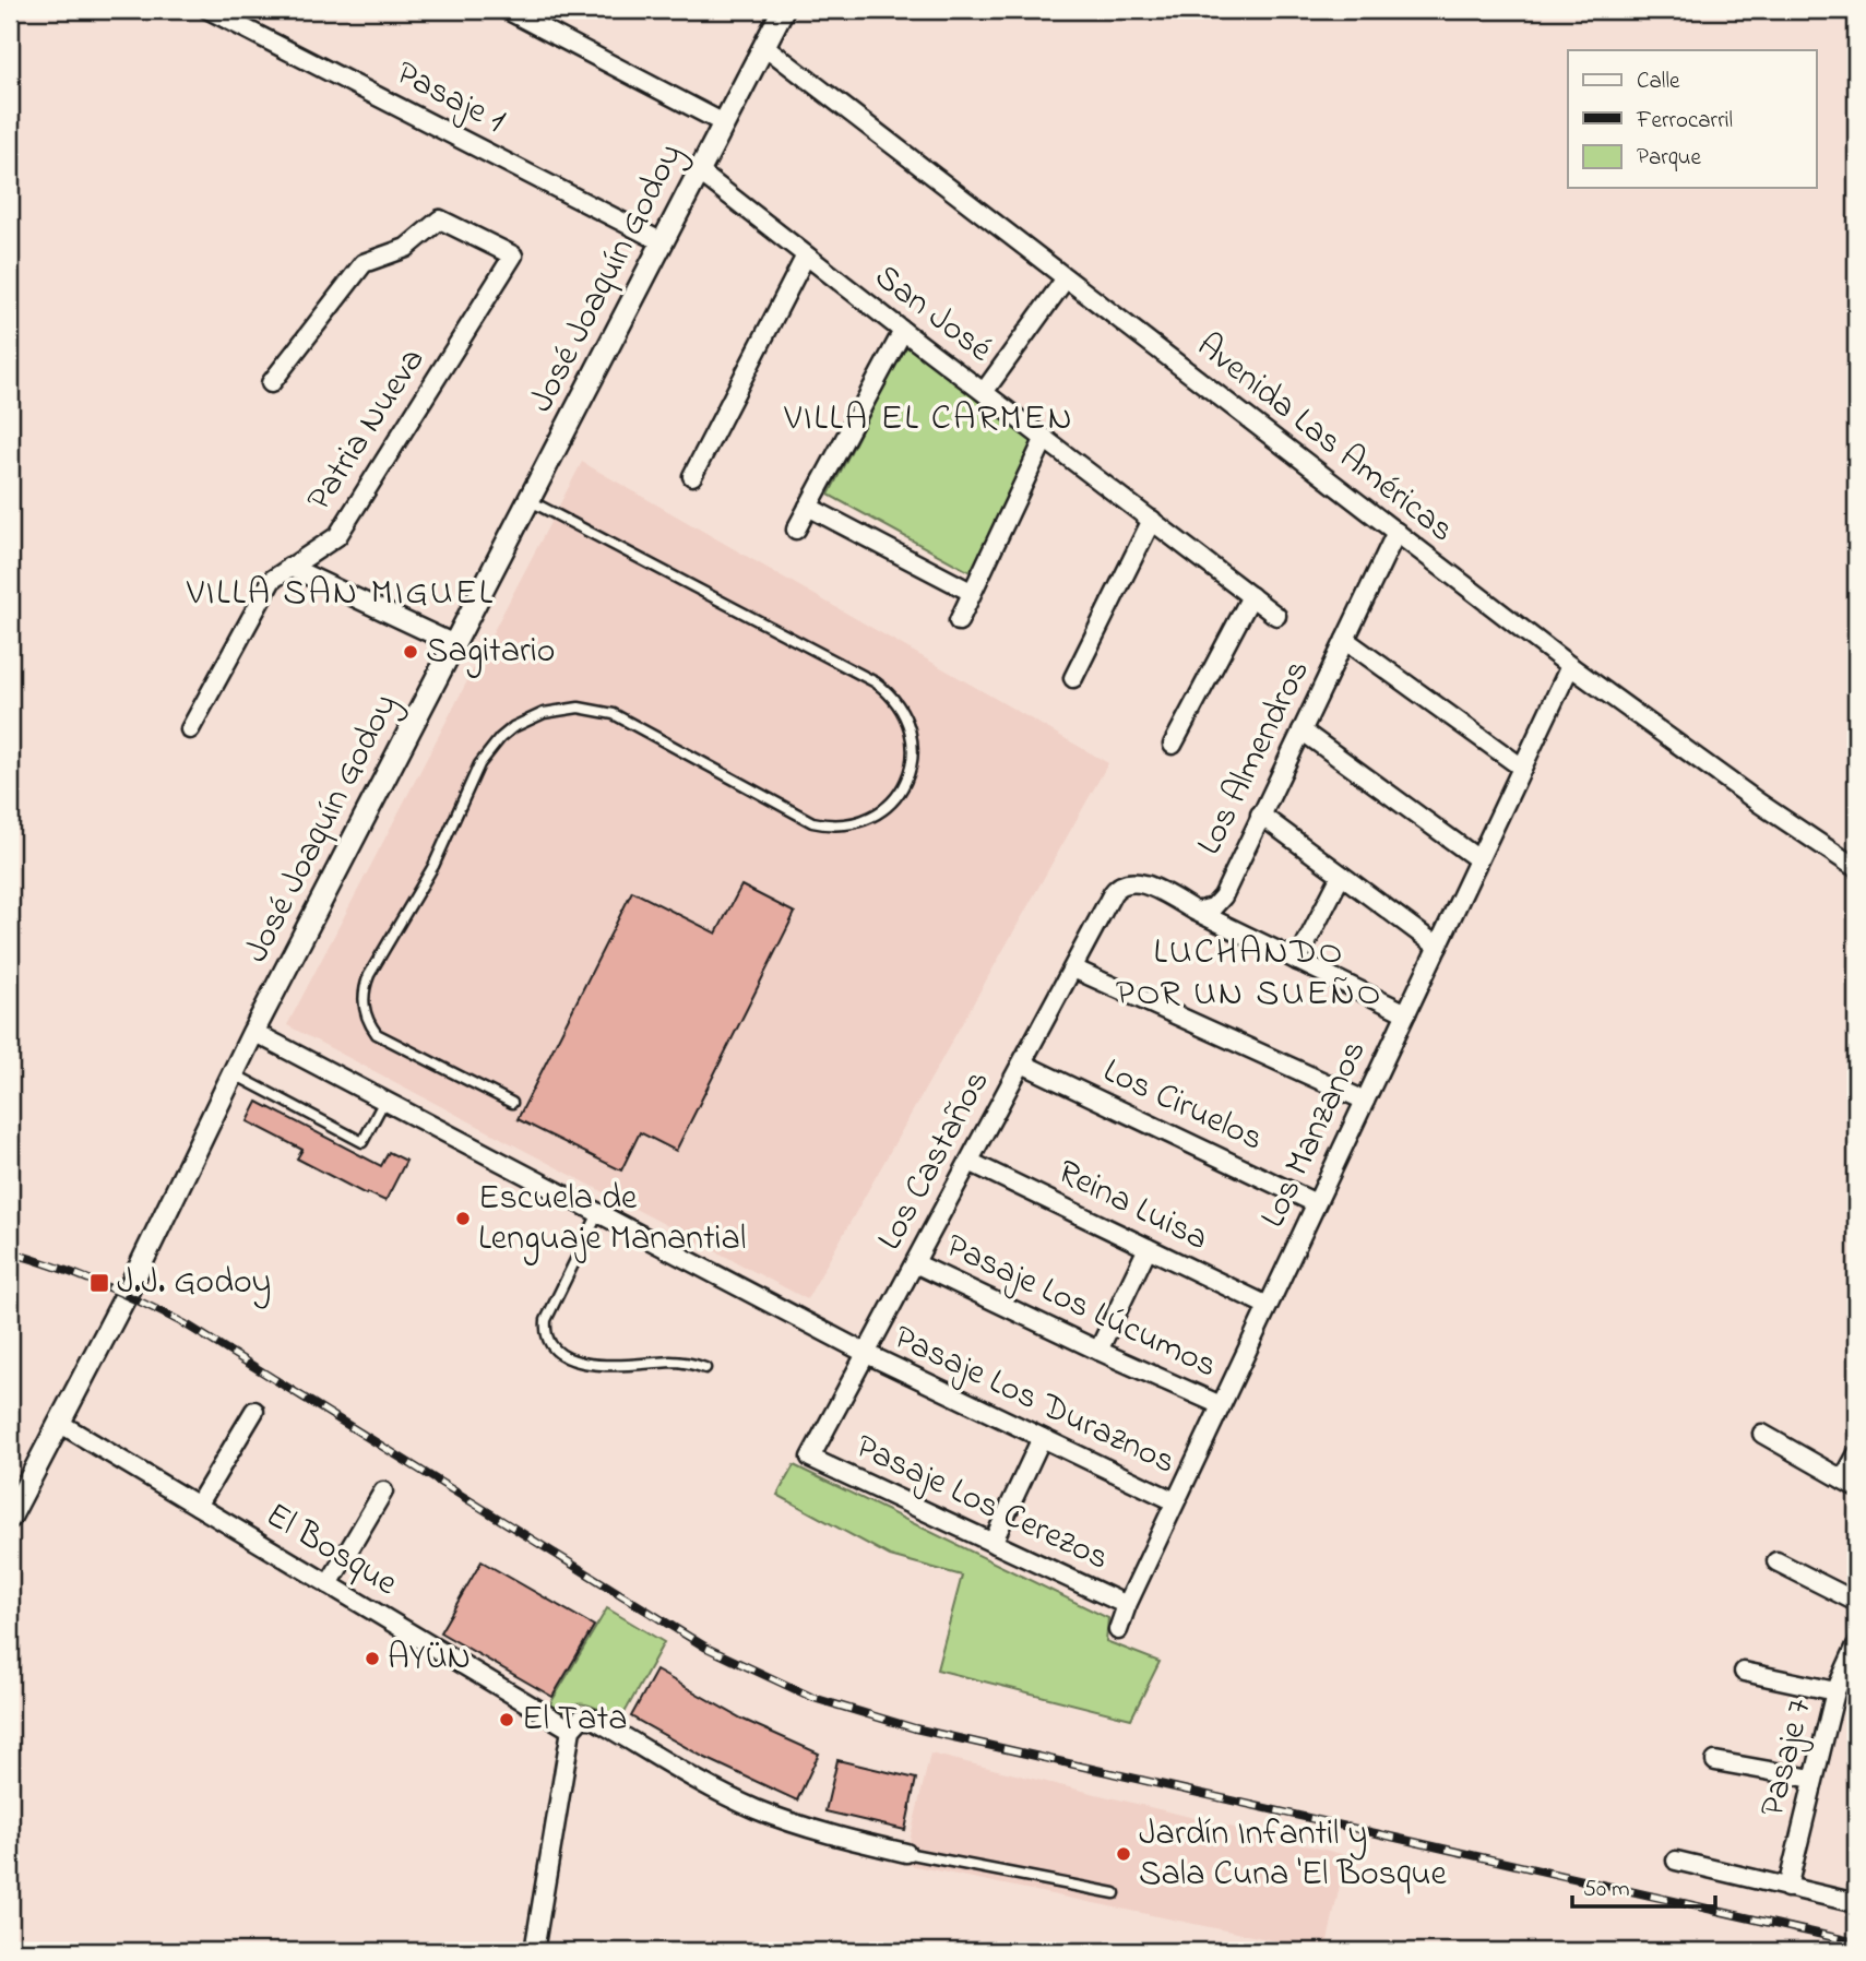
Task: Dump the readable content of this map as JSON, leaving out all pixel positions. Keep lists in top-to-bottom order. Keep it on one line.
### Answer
{"streets":{"street":["Pasaje 1","José Joaquín Godoy","San José","Patria Nueva","Avenida Las Américas","Los Almendros","Los Ciruelos","Los Manzanos","Los Castaños","Reina Luisa","Pasaje Los Lúcumos","Pasaje Los Duraznos","Pasaje Los Cerezos","El Bosque","Pasaje 7"]},"crossings":[["Pasaje 1","José Joaquín Godoy"],["José Joaquín Godoy","San José"],["José Joaquín Godoy","Avenida Las Américas"],["José Joaquín Godoy","Pasaje Los Duraznos"],["José Joaquín Godoy","El Bosque"],["Avenida Las Américas","Los Almendros"],["Avenida Las Américas","Los Manzanos"],["Los Almendros","Los Castaños"],["Los Ciruelos","Los Manzanos"],["Los Ciruelos","Los Castaños"],["Los Manzanos","Reina Luisa"],["Los Manzanos","Pasaje Los Lúcumos"],["Los Manzanos","Pasaje Los Duraznos"],["Los Manzanos","Pasaje Los Cerezos"],["Los Castaños","Reina Luisa"],["Los Castaños","Pasaje Los Lúcumos"],["Los Castaños","Pasaje Los Duraznos"],["Los Castaños","Pasaje Los Cerezos"]],"districts":["VILLA EL CARMEN","VILLA SAN MIGUEL","LUCHANDO POR UN SUEÑO"],"places":{"other":["Sagitario","Escuela de Lenguaje Manantial","AYÜN","El Tata","Jardín Infantil y Sala Cuna 'El Bosque"],"transit":["J.J. Godoy"]},"legend":["Calle","Ferrocarril","Parque"],"scale_bar":"50 m"}
